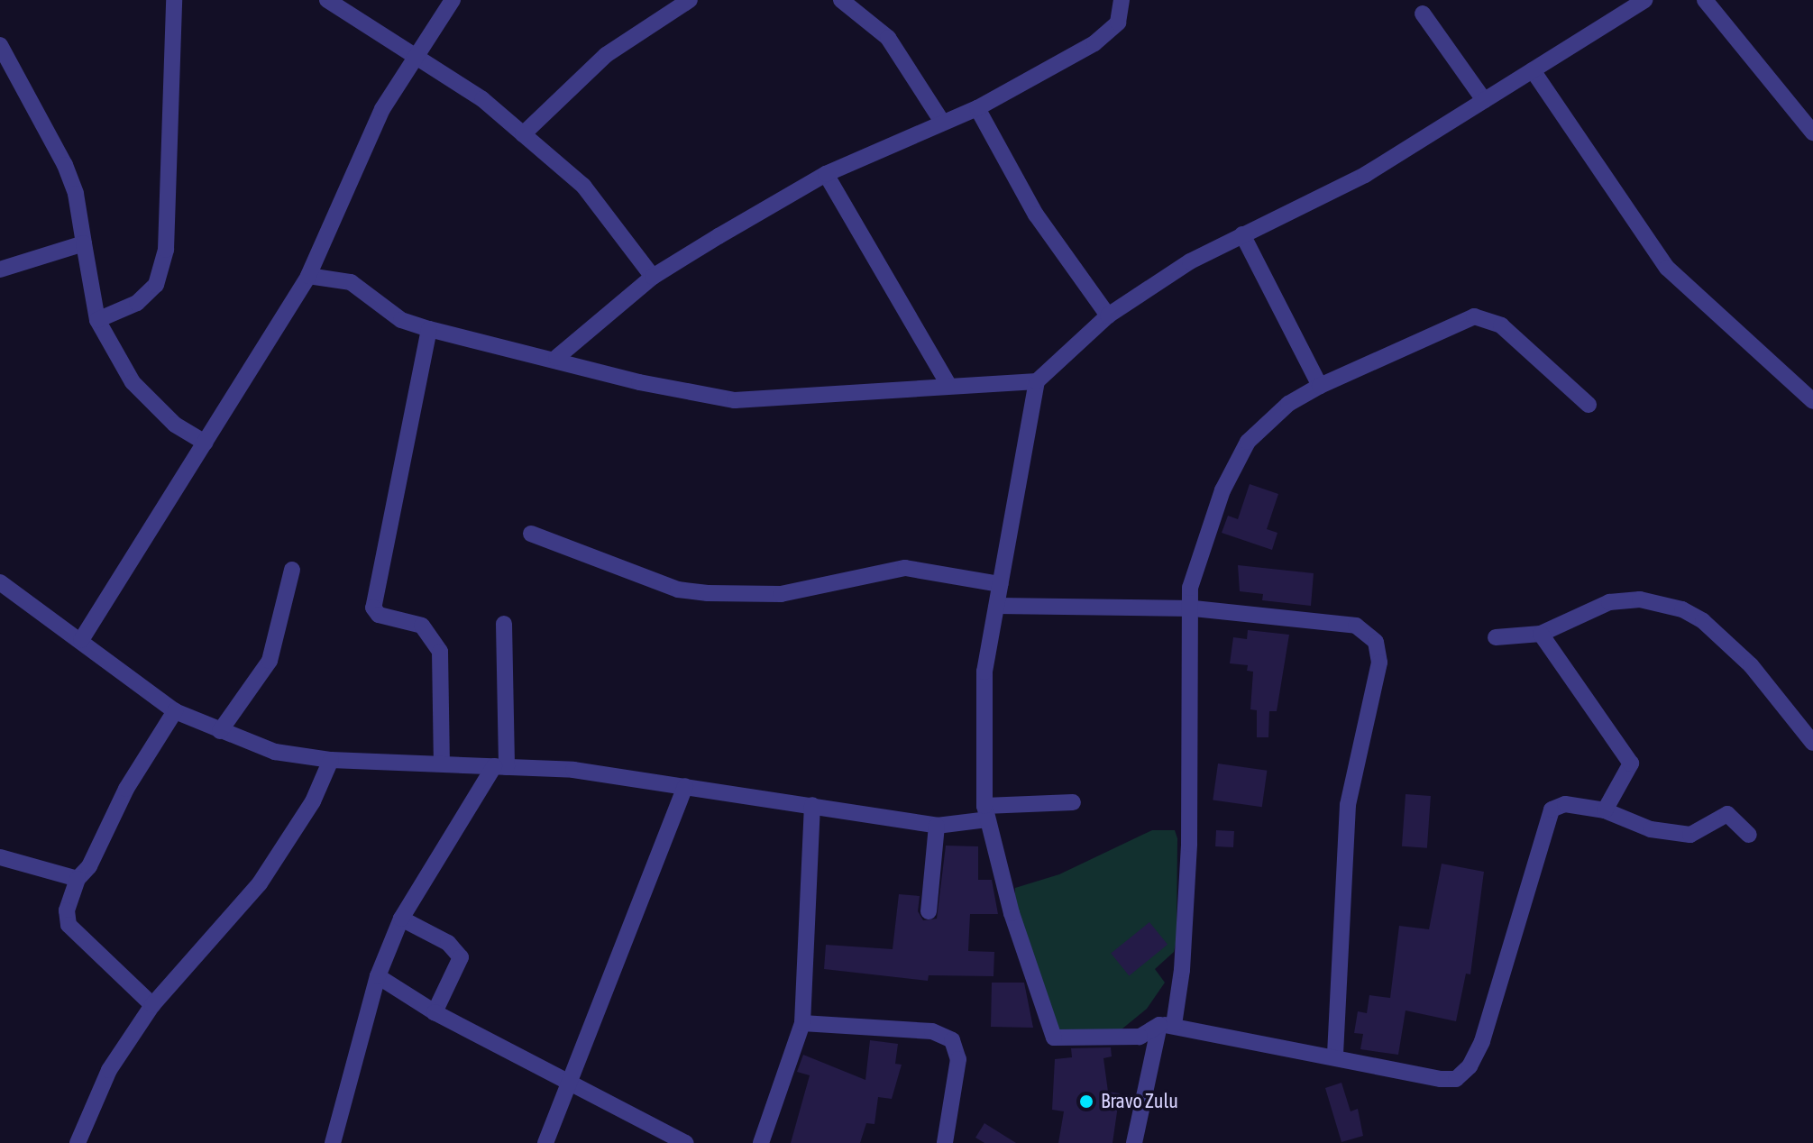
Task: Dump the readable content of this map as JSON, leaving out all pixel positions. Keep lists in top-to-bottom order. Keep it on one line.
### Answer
{"places":["Bravo Zulu"]}
